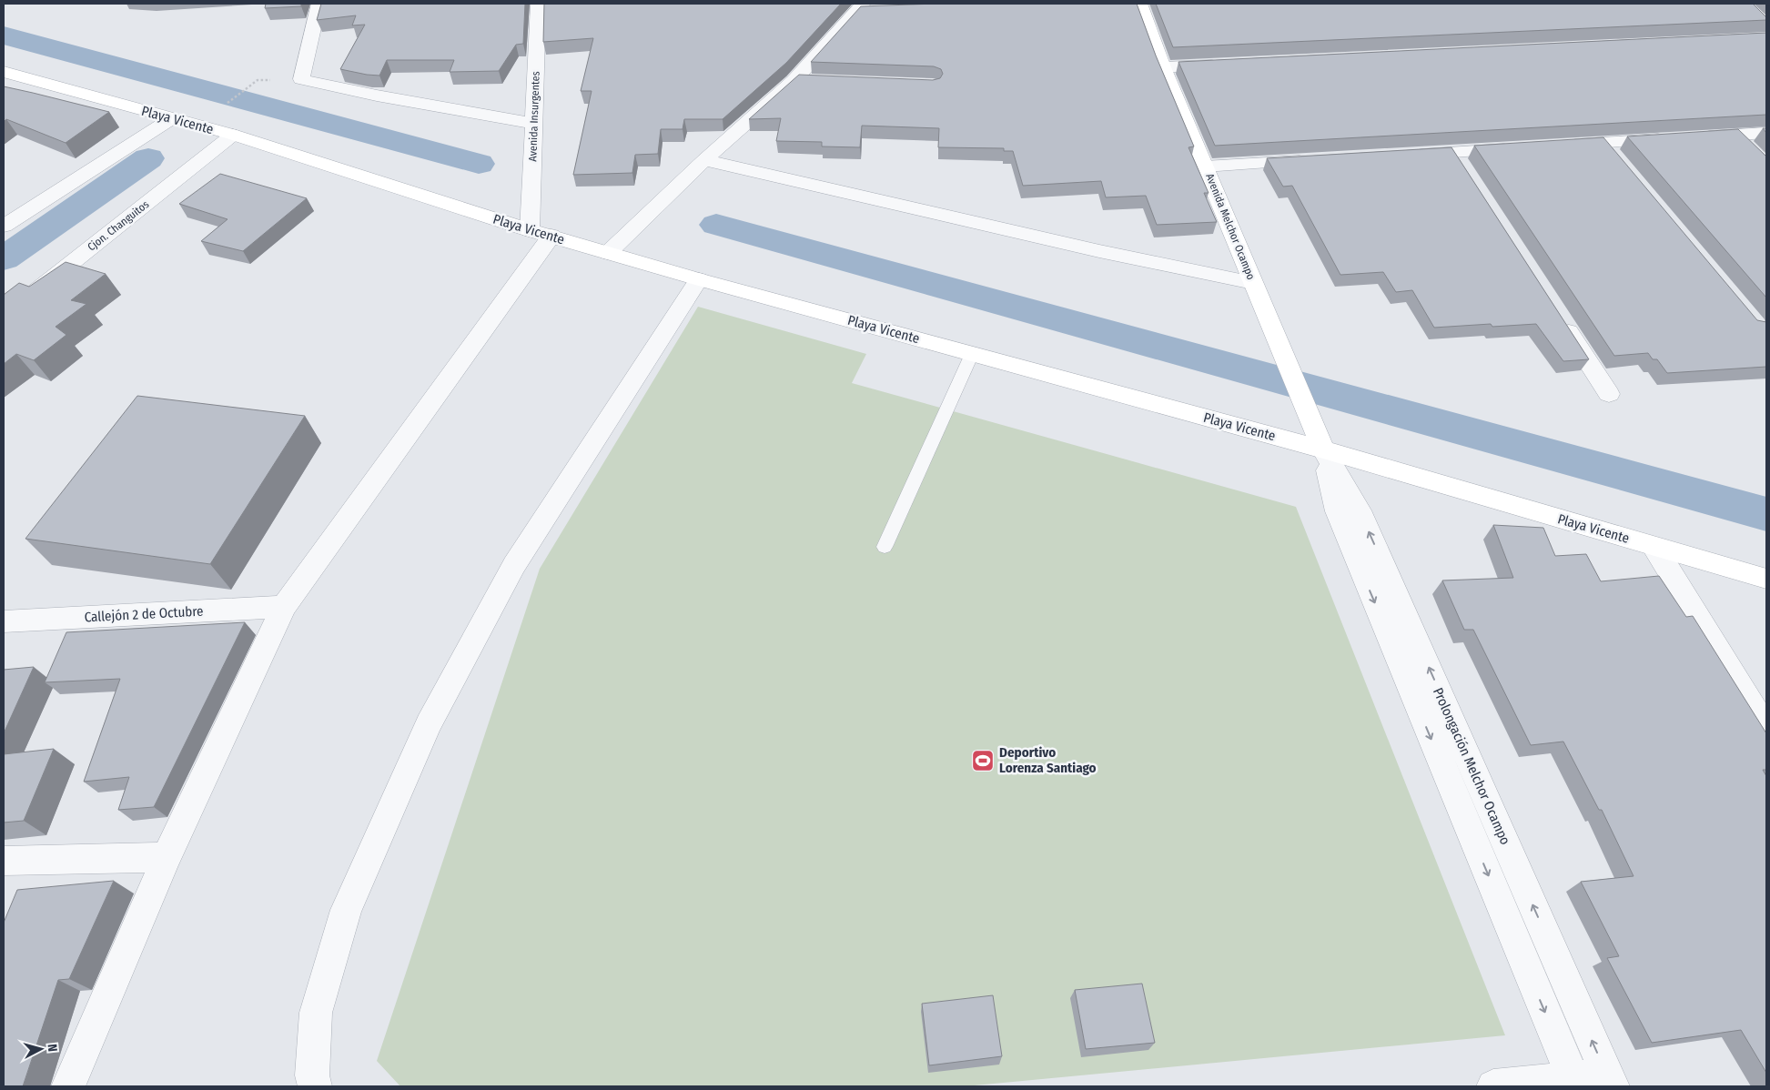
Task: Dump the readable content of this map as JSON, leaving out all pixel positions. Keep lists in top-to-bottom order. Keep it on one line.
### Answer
{"streets":{"street":["Avenida Insurgentes","Playa Vicente","Cjon. Changuitos","Avenida Melchor Ocampo","Callejón 2 de Octubre","Prolongación Melchor Ocampo"]},"crossings":[["Avenida Insurgentes","Playa Vicente"],["Playa Vicente","Cjon. Changuitos"],["Playa Vicente","Avenida Melchor Ocampo"],["Playa Vicente","Prolongación Melchor Ocampo"],["Avenida Melchor Ocampo","Prolongación Melchor Ocampo"]],"places":{"sports":["Deportivo Lorenza Santiago"]},"north":"right"}
